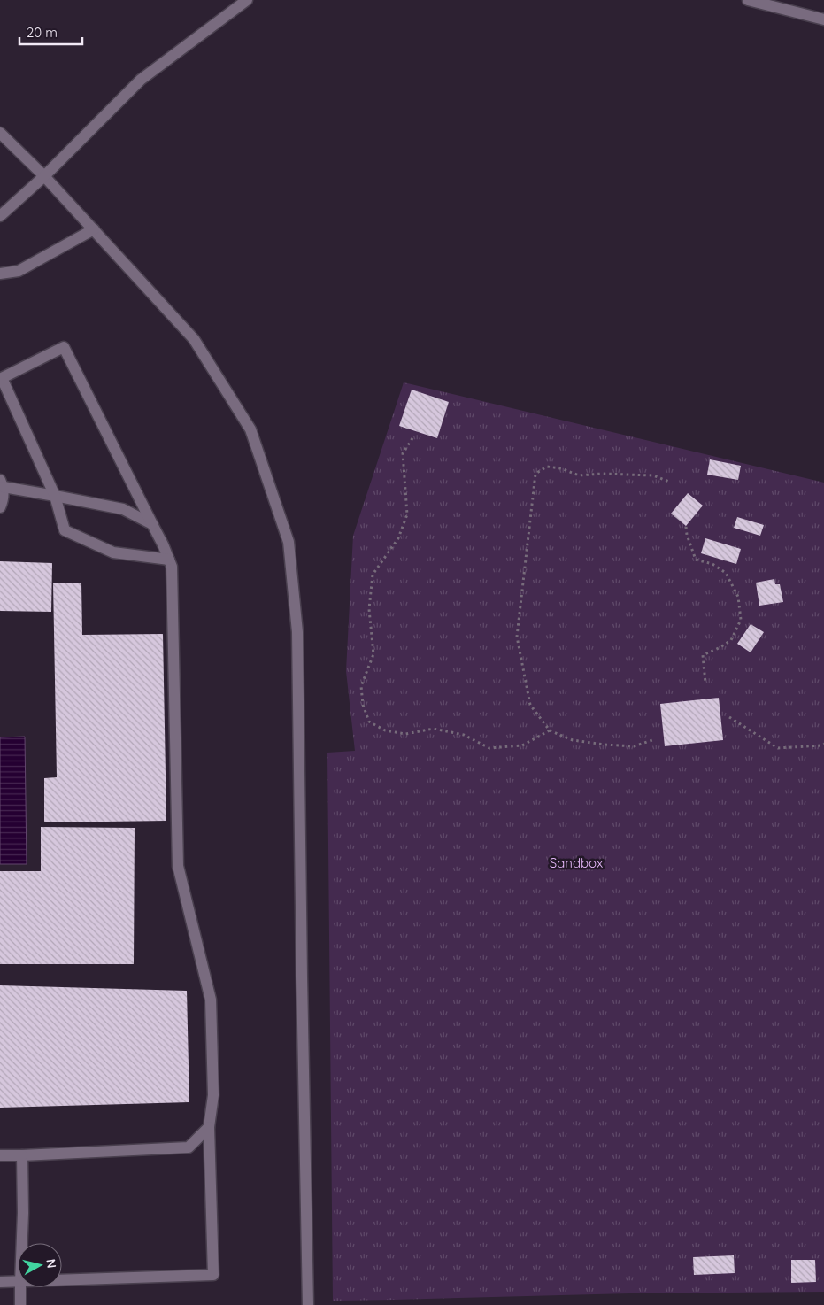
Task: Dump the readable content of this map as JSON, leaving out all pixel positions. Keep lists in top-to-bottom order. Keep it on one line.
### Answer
{"parks":["Sandbox"],"scale_bar":"20 m","north":"right"}
